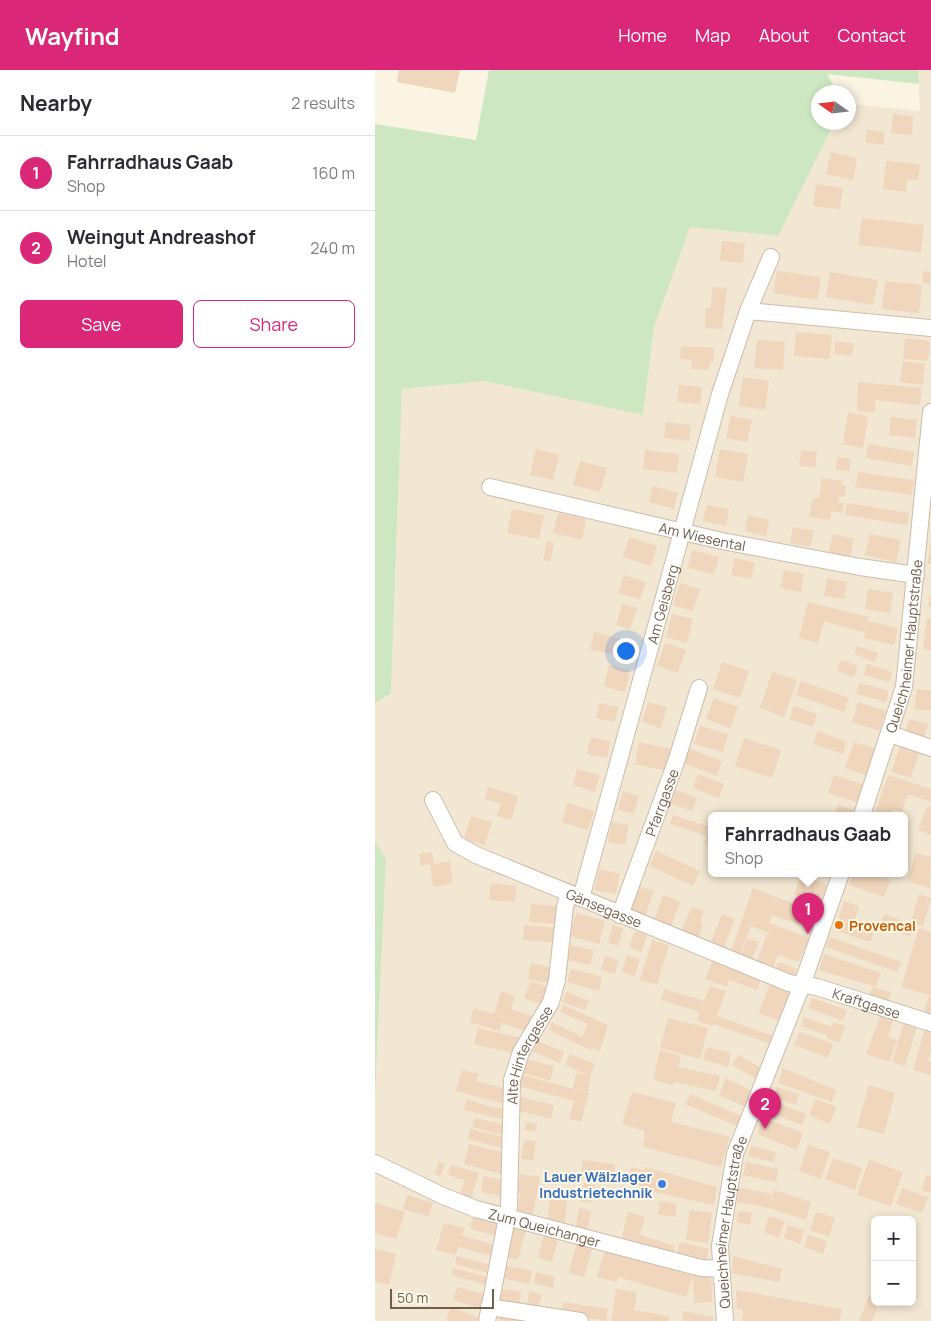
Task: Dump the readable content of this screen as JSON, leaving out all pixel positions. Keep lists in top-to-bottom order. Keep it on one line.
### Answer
{"streets":{"street":["Am Wiesental","Am Geisberg","Queichheimer Hauptstraße","Pfarrgasse","Gänsegasse","Kraftgasse","Alte Hintergasse","Zum Queichanger"]},"crossings":[["Am Wiesental","Am Geisberg"],["Am Wiesental","Queichheimer Hauptstraße"],["Am Geisberg","Gänsegasse"],["Am Geisberg","Alte Hintergasse"],["Queichheimer Hauptstraße","Gänsegasse"],["Queichheimer Hauptstraße","Kraftgasse"],["Queichheimer Hauptstraße","Zum Queichanger"],["Pfarrgasse","Gänsegasse"],["Gänsegasse","Kraftgasse"],["Gänsegasse","Alte Hintergasse"],["Alte Hintergasse","Zum Queichanger"]],"places":["Provencal","Lauer Wälzlager Industrietechnik"],"scale_bar":"50 m","north":"left","page":{"header":"Wayfind","nav":["Home","Map","About","Contact"],"heading":["Nearby","2 results"],"list":[{"mark":"1","name":"Fahrradhaus Gaab","note":"Shop","value":"160 m"},{"mark":"2","name":"Weingut Andreashof","note":"Hotel","value":"240 m"}],"buttons":["Save","Share"],"popup":["Fahrradhaus Gaab","Shop"],"pins":["1","2"],"map_buttons":["+","−"],"scale":"50 m"}}
